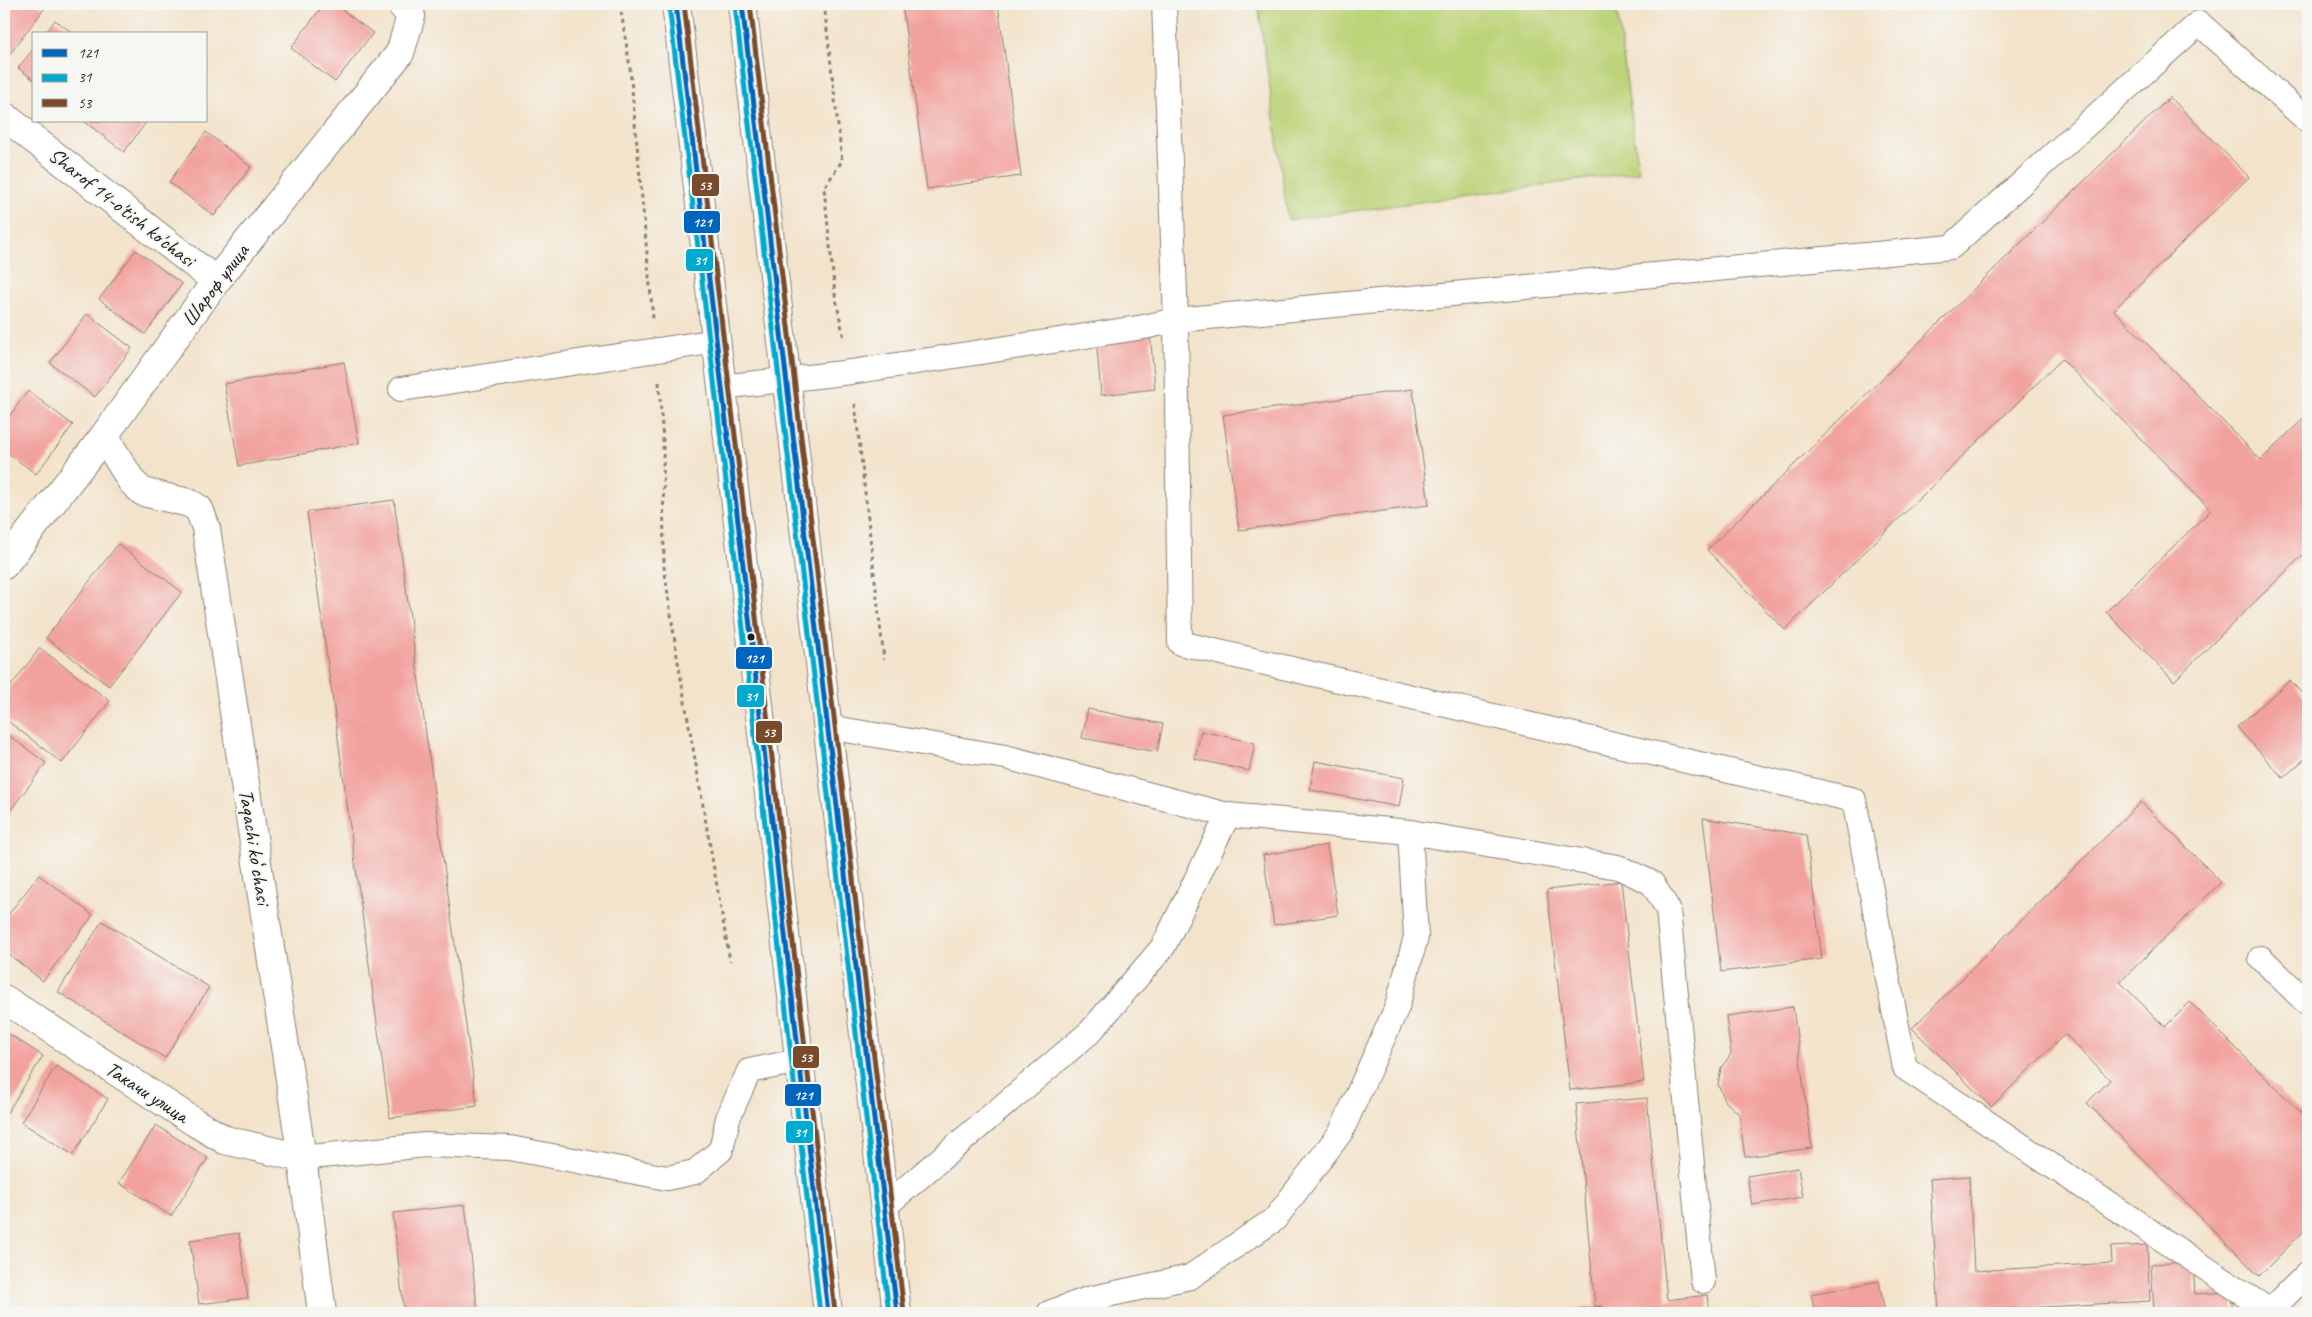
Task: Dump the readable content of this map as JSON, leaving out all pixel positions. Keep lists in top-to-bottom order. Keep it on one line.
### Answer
{"streets":{"main road":["Sharof 14-o'tish ko'chasi","Шароф улица","Taqachi koʻchasi","Такачи улица"]},"crossings":[["Sharof 14-o'tish ko'chasi","Шароф улица"],["Шароф улица","Taqachi koʻchasi"],["Taqachi koʻchasi","Такачи улица"]],"lines":["transit line 121","transit line 53","transit line 31"],"legend":["121","31","53"]}
